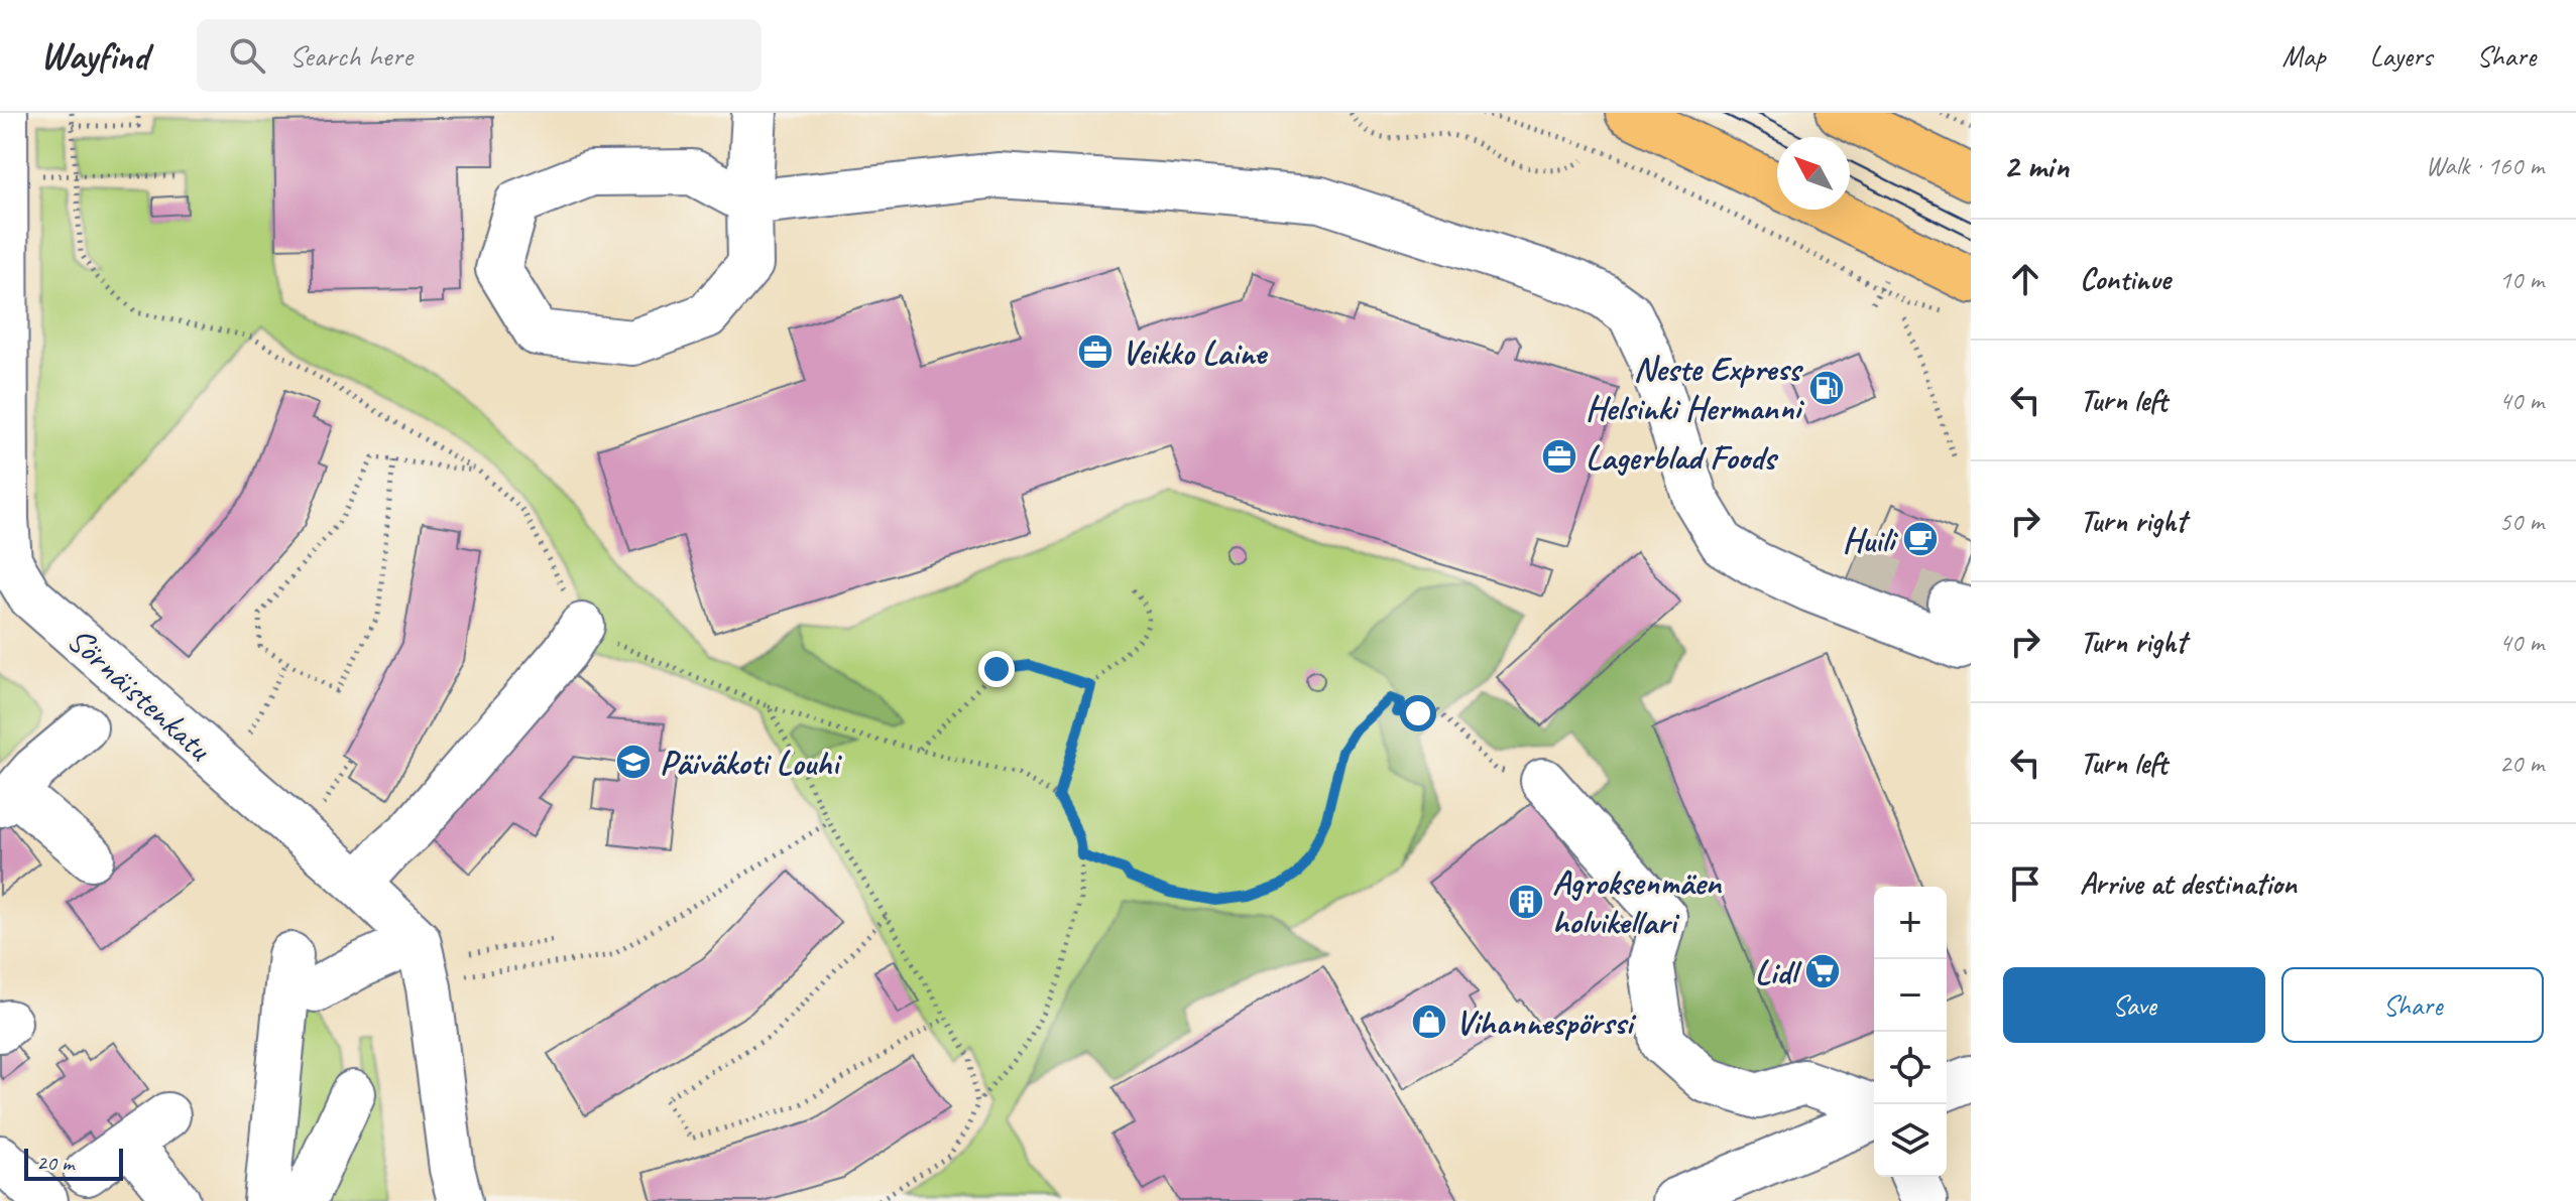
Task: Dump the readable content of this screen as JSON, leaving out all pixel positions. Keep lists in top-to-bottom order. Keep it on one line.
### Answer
{"streets":{"street":["Sörnäistenkatu"]},"places":{"office":["Veikko Laine","Lagerblad Foods"],"fuel station":["Neste Express Helsinki Hermanni"],"cafe":["Huili"],"school or university":["Päiväkoti Louhi"],"building":["Agroksenmäen holvikellari"],"supermarket":["Lidl"],"shop":["Vihannespörssi"]},"scale_bar":"20 m","north":"top left","page":{"header":"Wayfind","search":"Search here","nav":["Map","Layers","Share"],"heading":["2 min","Walk · 160 m"],"list":[["Continue","10 m"],["Turn left","40 m"],["Turn right","50 m"],["Turn right","40 m"],["Turn left","20 m"],"Arrive at destination"],"map_buttons":["+","−"],"buttons":["Save","Share"],"scale":"20 m"}}
